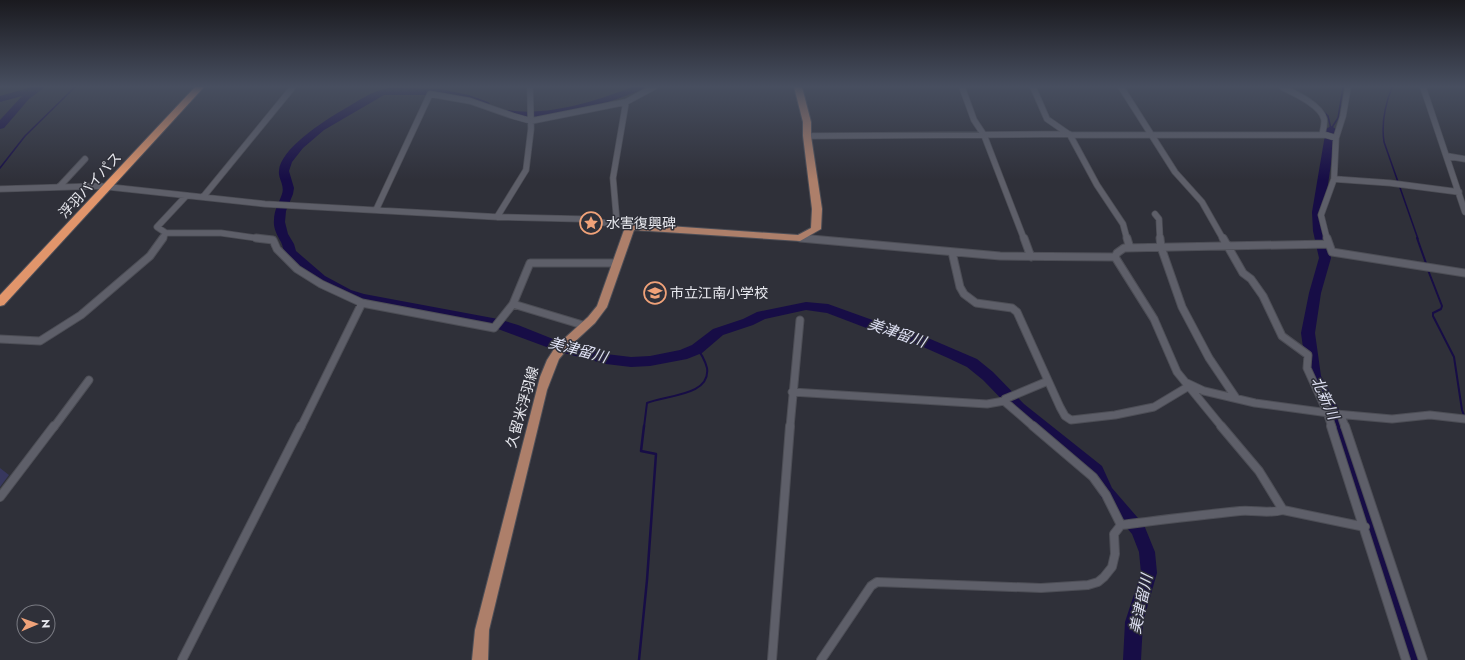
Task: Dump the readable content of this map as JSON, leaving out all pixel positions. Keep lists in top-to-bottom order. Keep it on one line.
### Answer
{"streets":{"highway":["浮羽バイパス"],"main road":["久留米浮羽線"]},"water":["美津留川","北新川"],"places":{"place":["水害復興碑"],"school or university":["市立江南小学校"]},"north":"right"}
